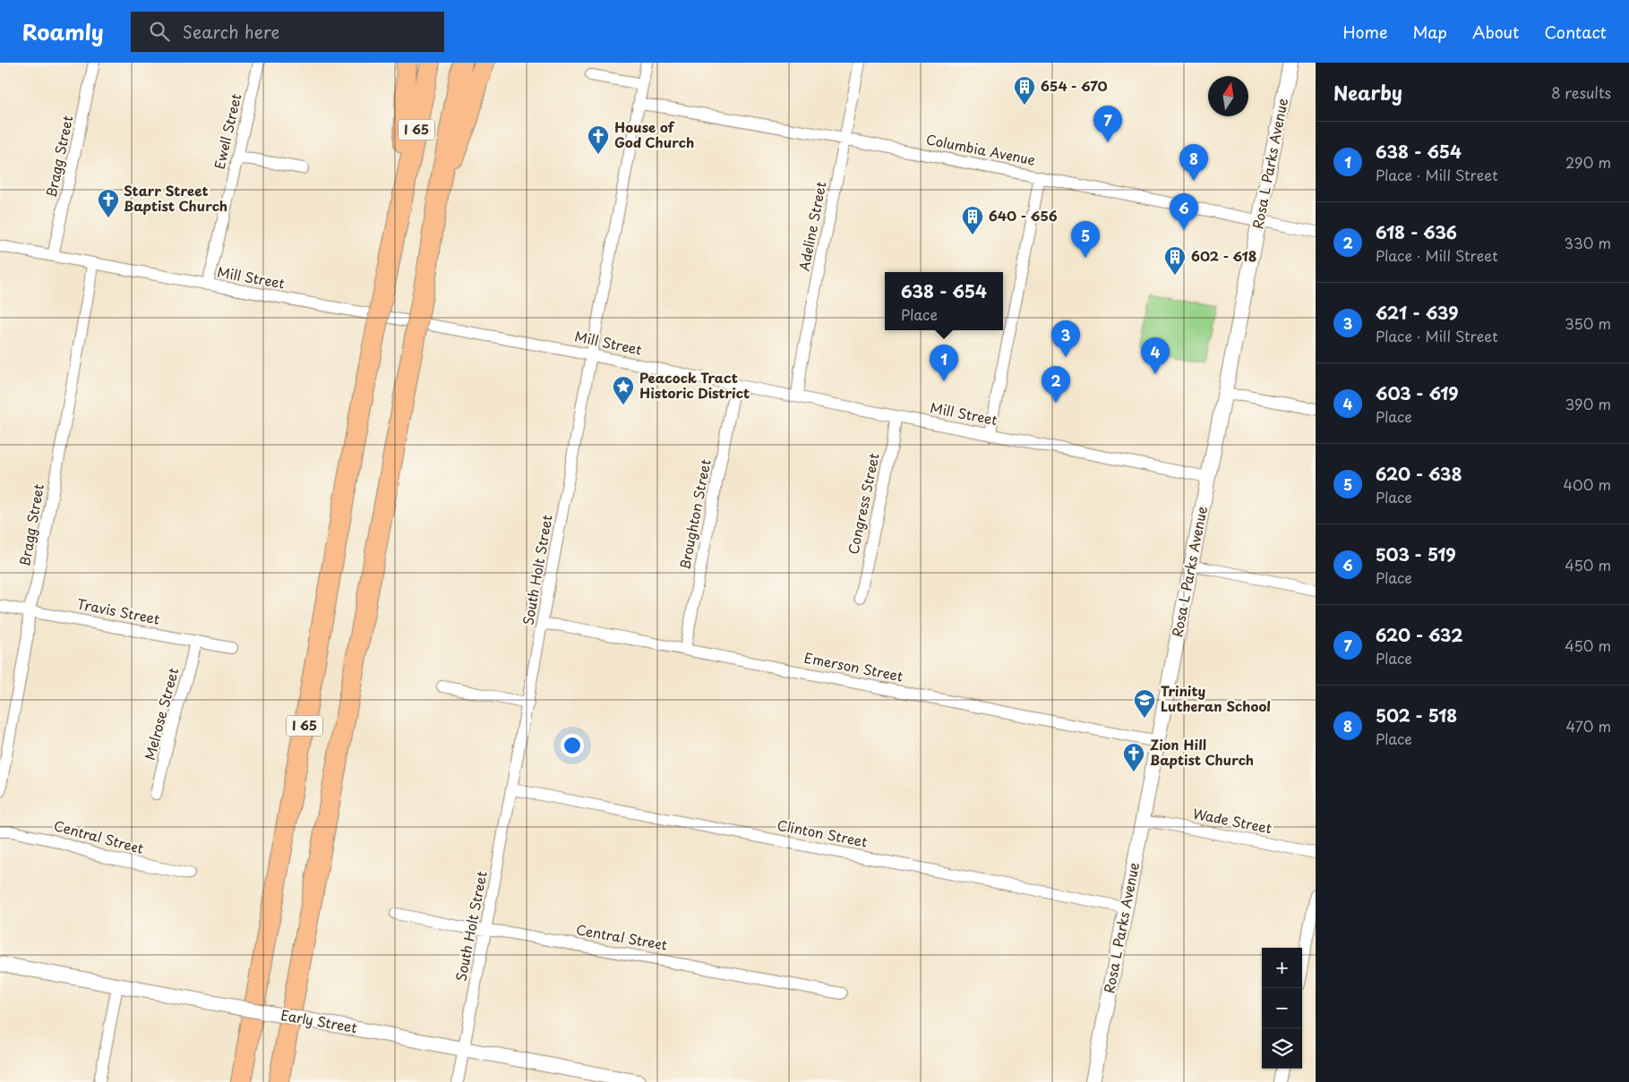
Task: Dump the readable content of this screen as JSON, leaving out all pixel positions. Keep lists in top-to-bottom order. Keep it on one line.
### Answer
{"streets":{"highway":["I 65"],"street":["Ewell Street","Columbia Avenue","Bragg Street","Rosa L Parks Avenue","Adeline Street","Mill Street","Congress Street","Broughton Street","South Holt Street","Travis Street","Emerson Street","Melrose Street","Wade Street","Clinton Street","Central Street","Early Street"]},"crossings":[["Ewell Street","Mill Street"],["Columbia Avenue","Rosa L Parks Avenue"],["Columbia Avenue","Adeline Street"],["Columbia Avenue","South Holt Street"],["Bragg Street","Mill Street"],["Bragg Street","Travis Street"],["Rosa L Parks Avenue","Mill Street"],["Rosa L Parks Avenue","Emerson Street"],["Rosa L Parks Avenue","Wade Street"],["Rosa L Parks Avenue","Clinton Street"],["Adeline Street","Mill Street"],["Mill Street","Congress Street"],["Mill Street","Broughton Street"],["Mill Street","South Holt Street"],["Broughton Street","Emerson Street"],["South Holt Street","Emerson Street"],["South Holt Street","Clinton Street"],["South Holt Street","Central Street"],["South Holt Street","Early Street"],["Travis Street","Melrose Street"]],"places":{"building":["654 - 670","640 - 656","602 - 618"],"church":["House of God Church","Starr Street Baptist Church","Zion Hill Baptist Church"],"place":["Peacock Tract Historic District"],"school or university":["Trinity Lutheran School"]},"north":"top","page":{"header":"Roamly","search":"Search here","nav":["Home","Map","About","Contact"],"heading":["Nearby","8 results"],"pins":["7","8","6","5","3","4","1","2"],"list":[{"mark":"1","name":"638 - 654","note":"Place · Mill Street","value":"290 m"},{"mark":"2","name":"618 - 636","note":"Place · Mill Street","value":"330 m"},{"mark":"3","name":"621 - 639","note":"Place · Mill Street","value":"350 m"},{"mark":"4","name":"603 - 619","note":"Place","value":"390 m"},{"mark":"5","name":"620 - 638","note":"Place","value":"400 m"},{"mark":"6","name":"503 - 519","note":"Place","value":"450 m"},{"mark":"7","name":"620 - 632","note":"Place","value":"450 m"},{"mark":"8","name":"502 - 518","note":"Place","value":"470 m"}],"popup":["638 - 654","Place"],"map_buttons":["+","−"]}}
